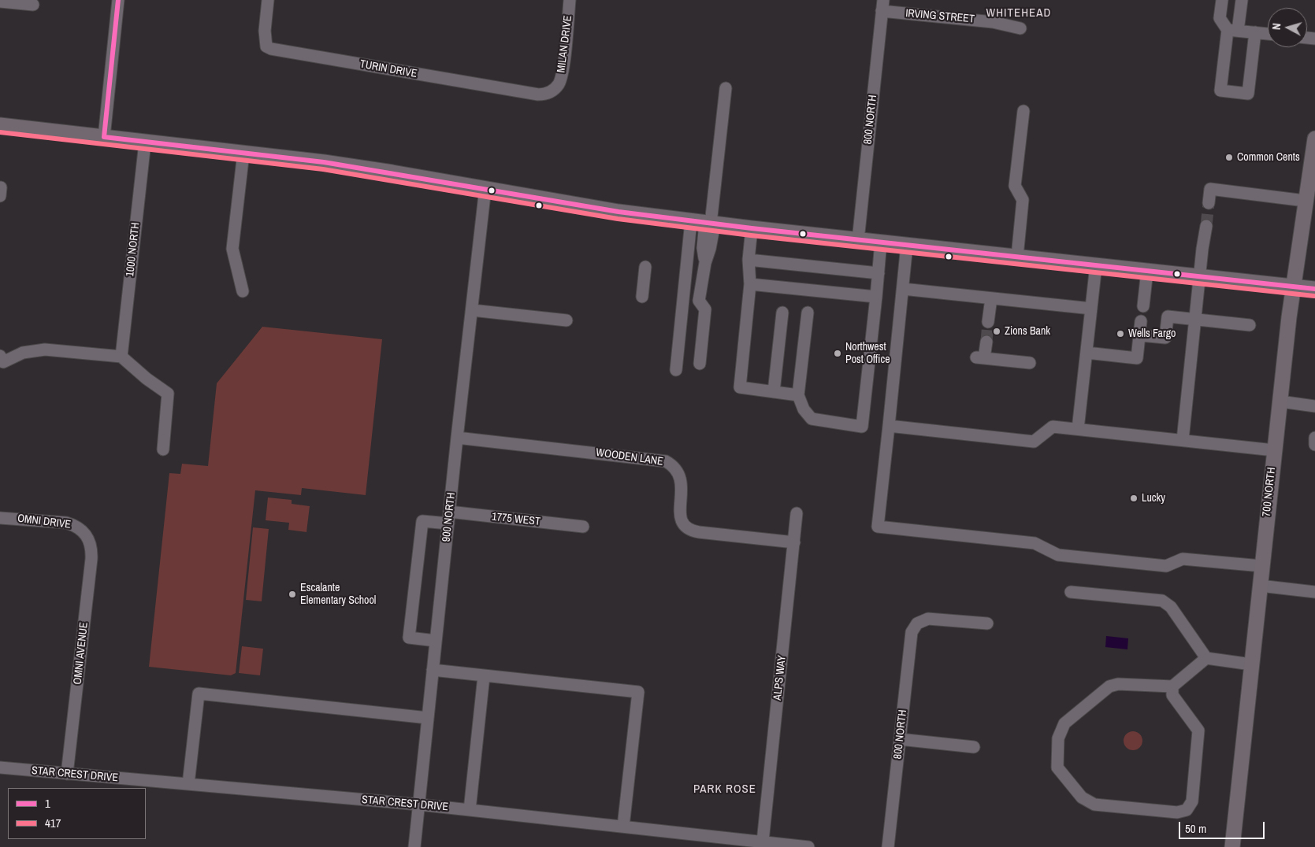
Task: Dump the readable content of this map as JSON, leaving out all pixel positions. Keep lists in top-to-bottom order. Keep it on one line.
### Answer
{"streets":{"main road":["700 NORTH"],"street":["IRVING STREET","MILAN DRIVE","TURIN DRIVE","800 NORTH","1000 NORTH","WOODEN LANE","900 NORTH","1775 WEST","OMNI DRIVE","OMNI AVENUE","ALPS WAY","STAR CREST DRIVE"]},"crossings":[["IRVING STREET","800 NORTH"],["MILAN DRIVE","TURIN DRIVE"],["WOODEN LANE","900 NORTH"],["WOODEN LANE","ALPS WAY"],["900 NORTH","1775 WEST"],["900 NORTH","STAR CREST DRIVE"],["OMNI DRIVE","OMNI AVENUE"],["OMNI AVENUE","STAR CREST DRIVE"],["ALPS WAY","STAR CREST DRIVE"]],"districts":["WHITEHEAD","PARK ROSE"],"places":["Common Cents","Zions Bank","Wells Fargo","Northwest Post Office","Lucky","Escalante Elementary School"],"lines":["transit line 1","transit line 417"],"legend":["1","417"],"scale_bar":"50 m","north":"left"}
